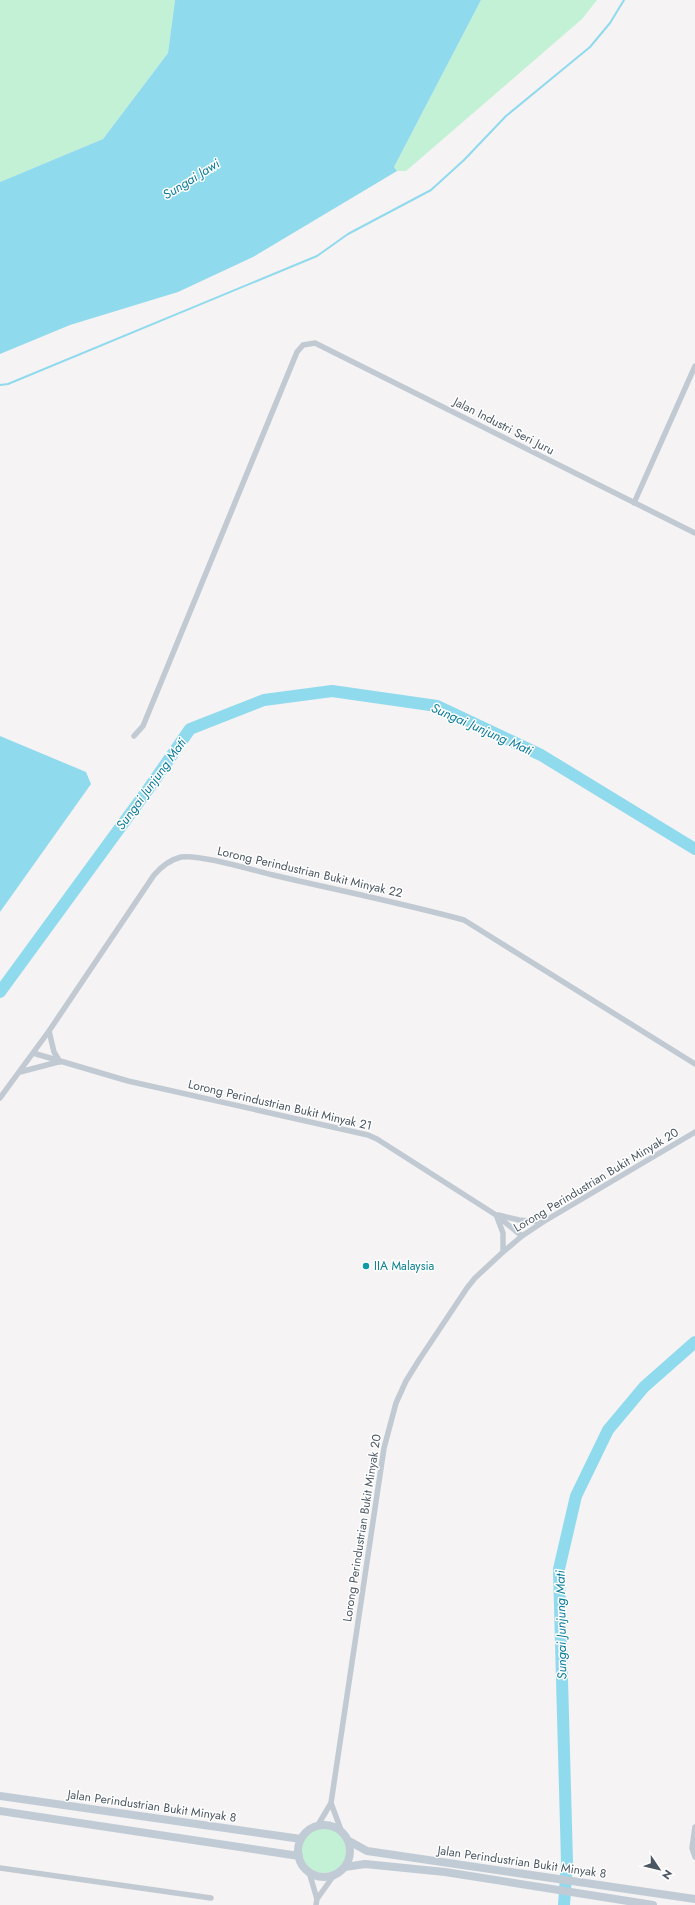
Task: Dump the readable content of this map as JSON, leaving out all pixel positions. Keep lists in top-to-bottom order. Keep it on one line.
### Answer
{"streets":{"street":["Jalan Industri Seri Juru","Lorong Perindustrian Bukit Minyak 22","Lorong Perindustrian Bukit Minyak 21","Lorong Perindustrian Bukit Minyak 20","Jalan Perindustrian Bukit Minyak 8"]},"crossings":[["Lorong Perindustrian Bukit Minyak 22","Lorong Perindustrian Bukit Minyak 21"],["Lorong Perindustrian Bukit Minyak 21","Lorong Perindustrian Bukit Minyak 20"]],"water":["Sungai Jawi","Sungai Junjung Mati"],"places":["IIA Malaysia"],"north":"bottom right"}
